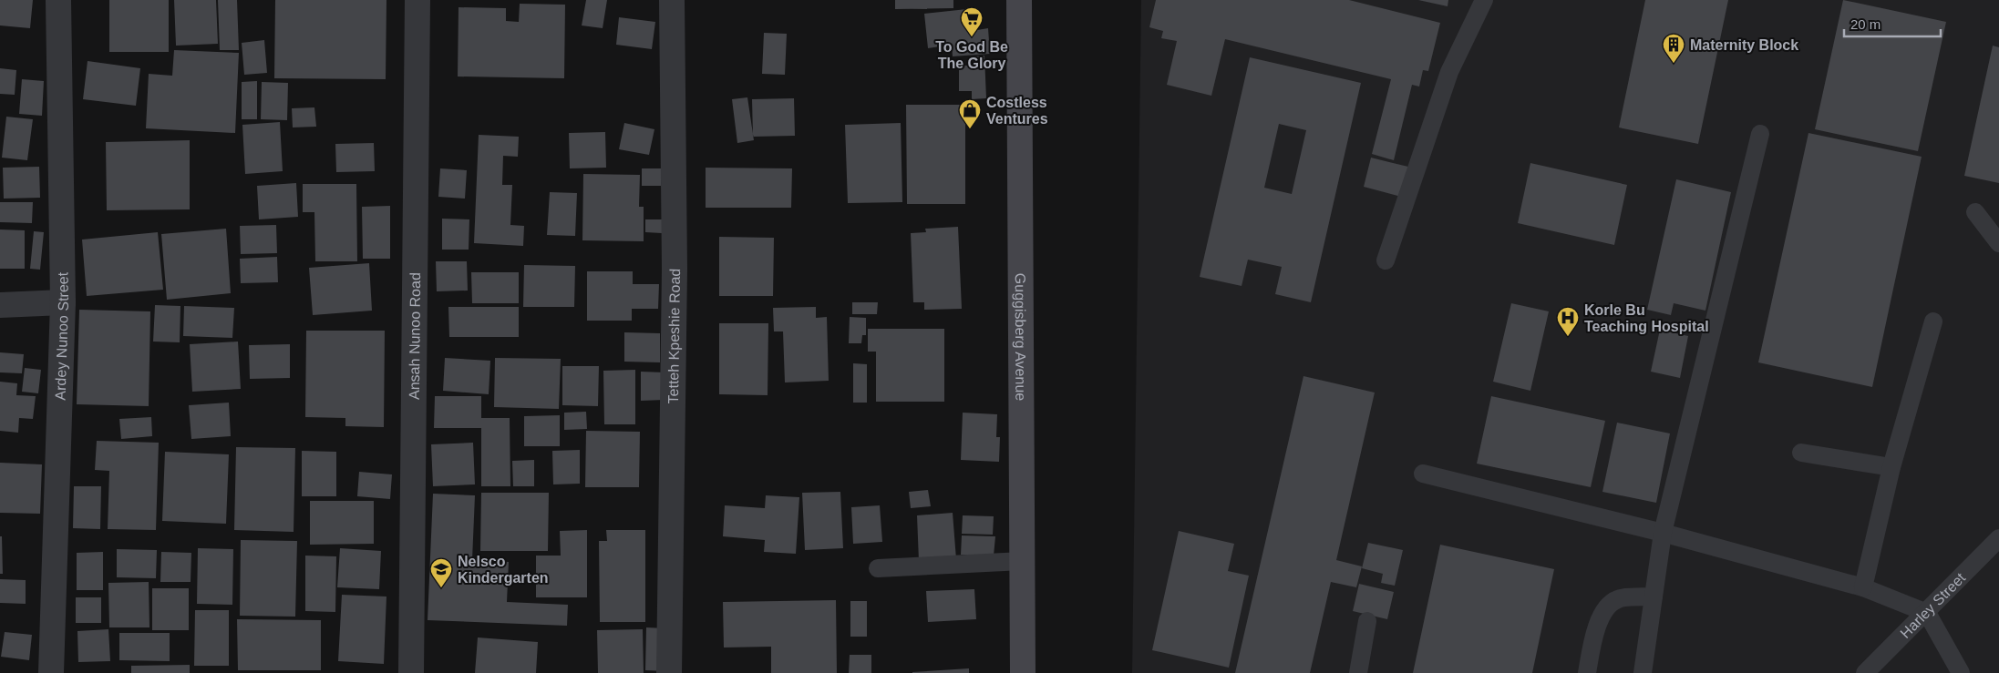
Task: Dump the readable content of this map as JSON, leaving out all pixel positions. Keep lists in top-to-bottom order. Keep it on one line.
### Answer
{"streets":{"main road":["Guggisberg Avenue"],"street":["Ansah Nunoo Road","Ardey Nunoo Street","Tetteh Kpeshie Road"],"lane":["Harley Street"]},"places":{"supermarket":["To God Be The Glory"],"building":["Maternity Block"],"shop":["Costless Ventures"],"hospital":["Korle Bu Teaching Hospital"],"school or university":["Nelsco Kindergarten"]},"scale_bar":"20 m"}
